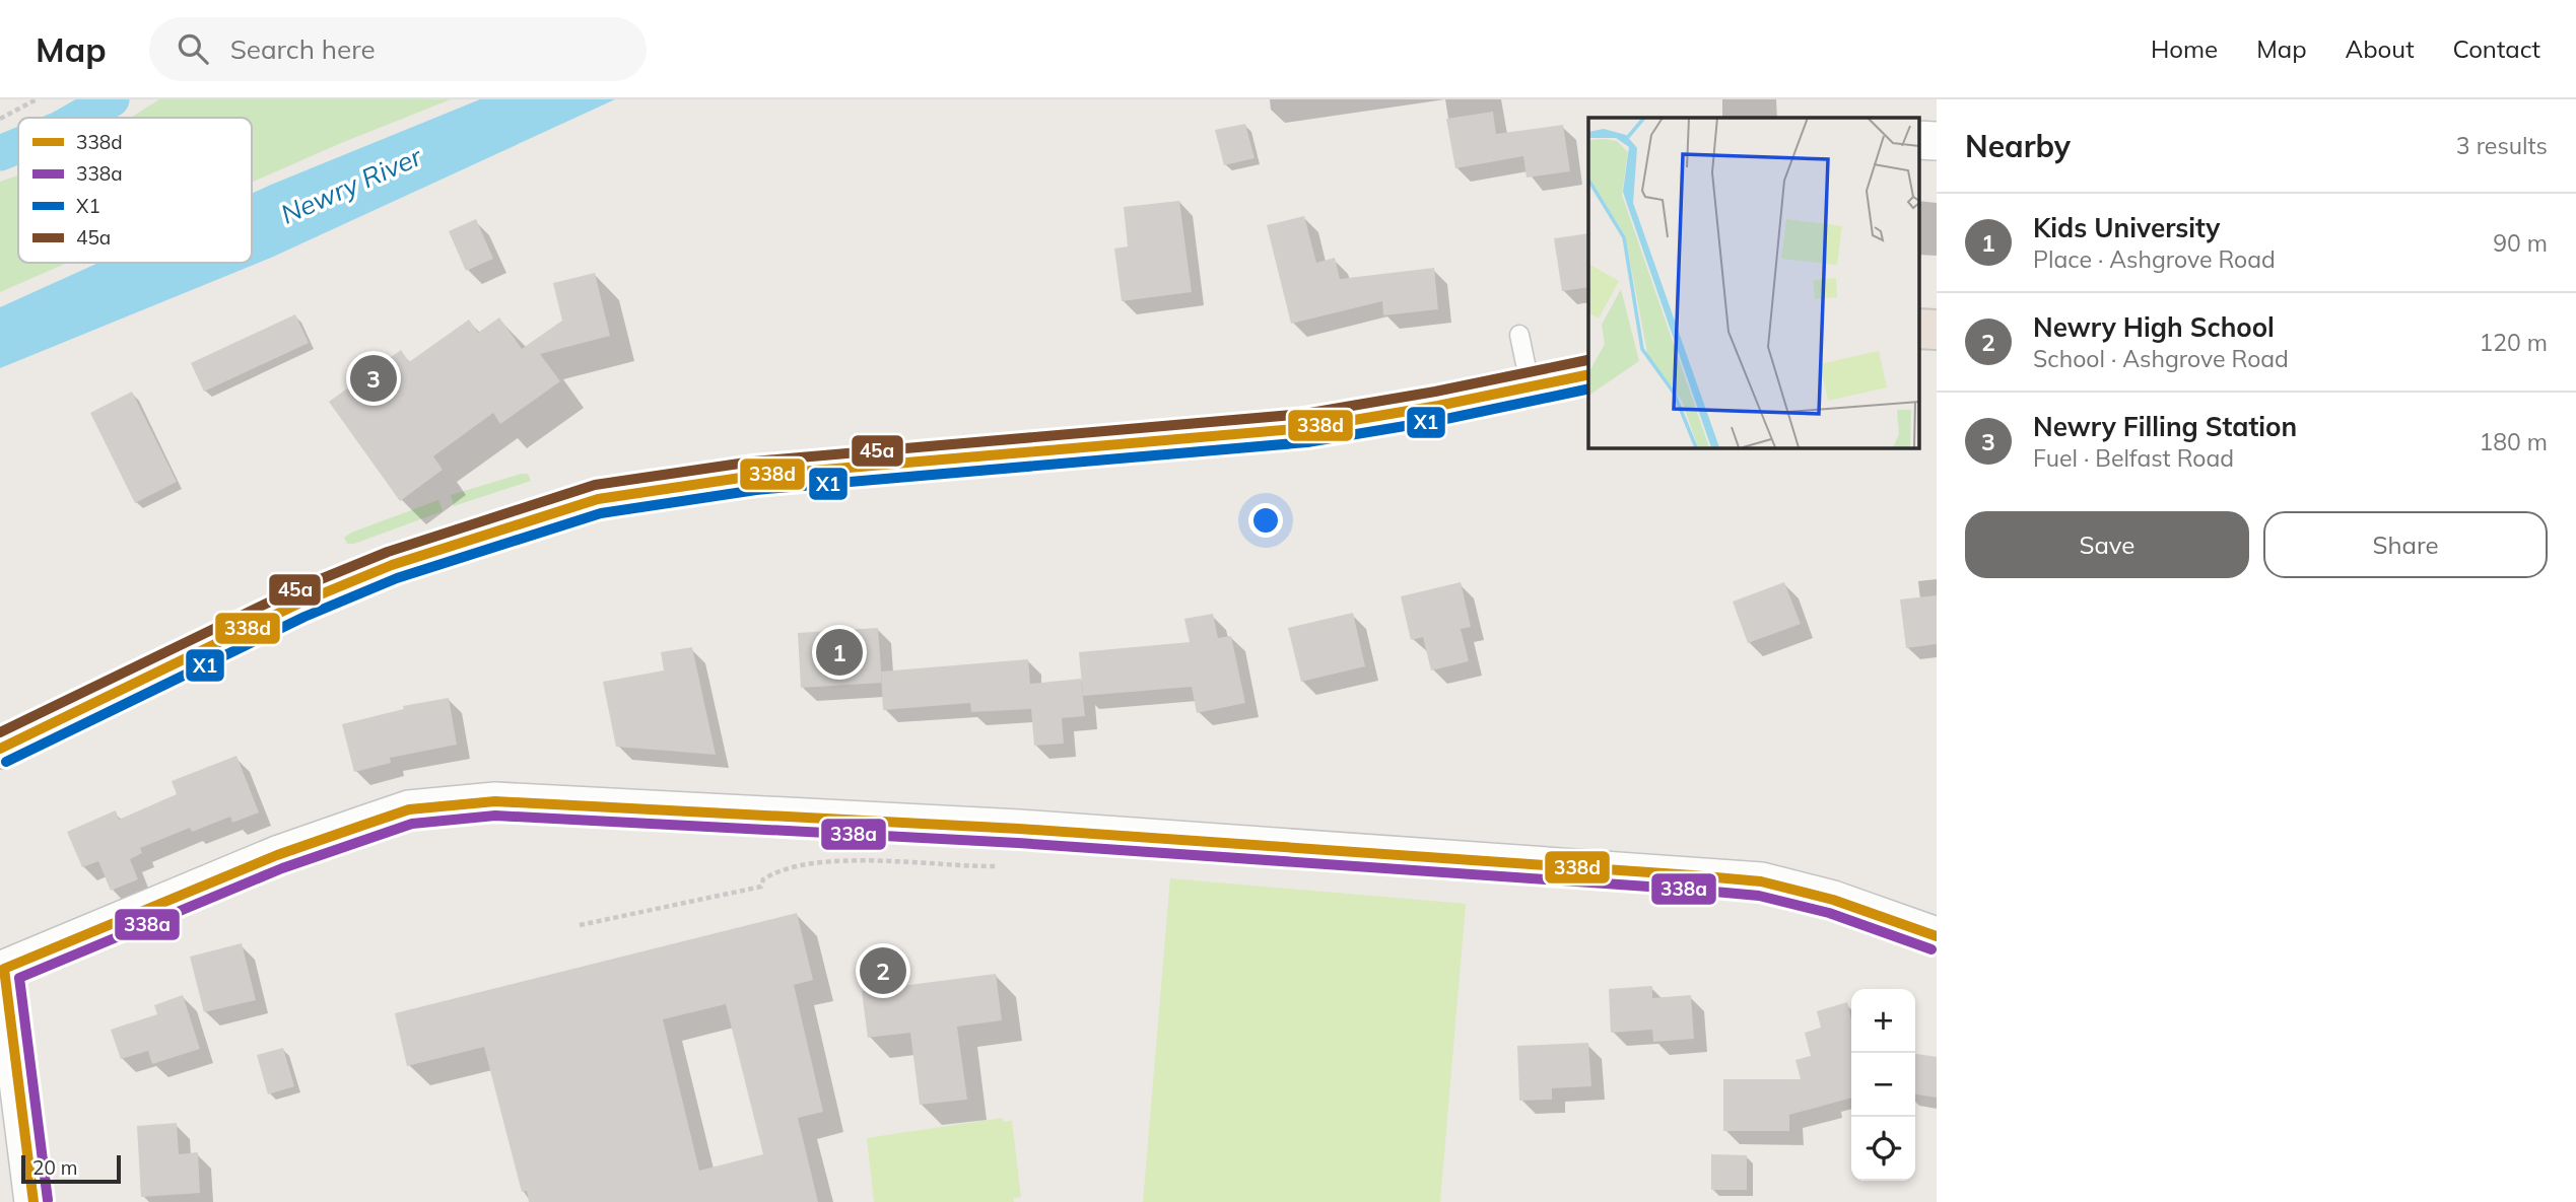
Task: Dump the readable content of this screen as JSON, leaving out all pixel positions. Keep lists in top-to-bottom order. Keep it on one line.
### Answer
{"water":["Newry River"],"lines":["transit line 45a","transit line 338d","transit line X1","transit line 338a"],"legend":["338d","338a","X1","45a"],"scale_bar":"20 m","page":{"header":"Map","search":"Search here","nav":["Home","Map","About","Contact"],"heading":["Nearby","3 results"],"list":[{"mark":"1","name":"Kids University","note":"Place · Ashgrove Road","value":"90 m"},{"mark":"2","name":"Newry High School","note":"School · Ashgrove Road","value":"120 m"},{"mark":"3","name":"Newry Filling Station","note":"Fuel · Belfast Road","value":"180 m"}],"pins":["3","1","2"],"buttons":["Save","Share"],"map_buttons":["+","−"],"scale":"20 m"}}
